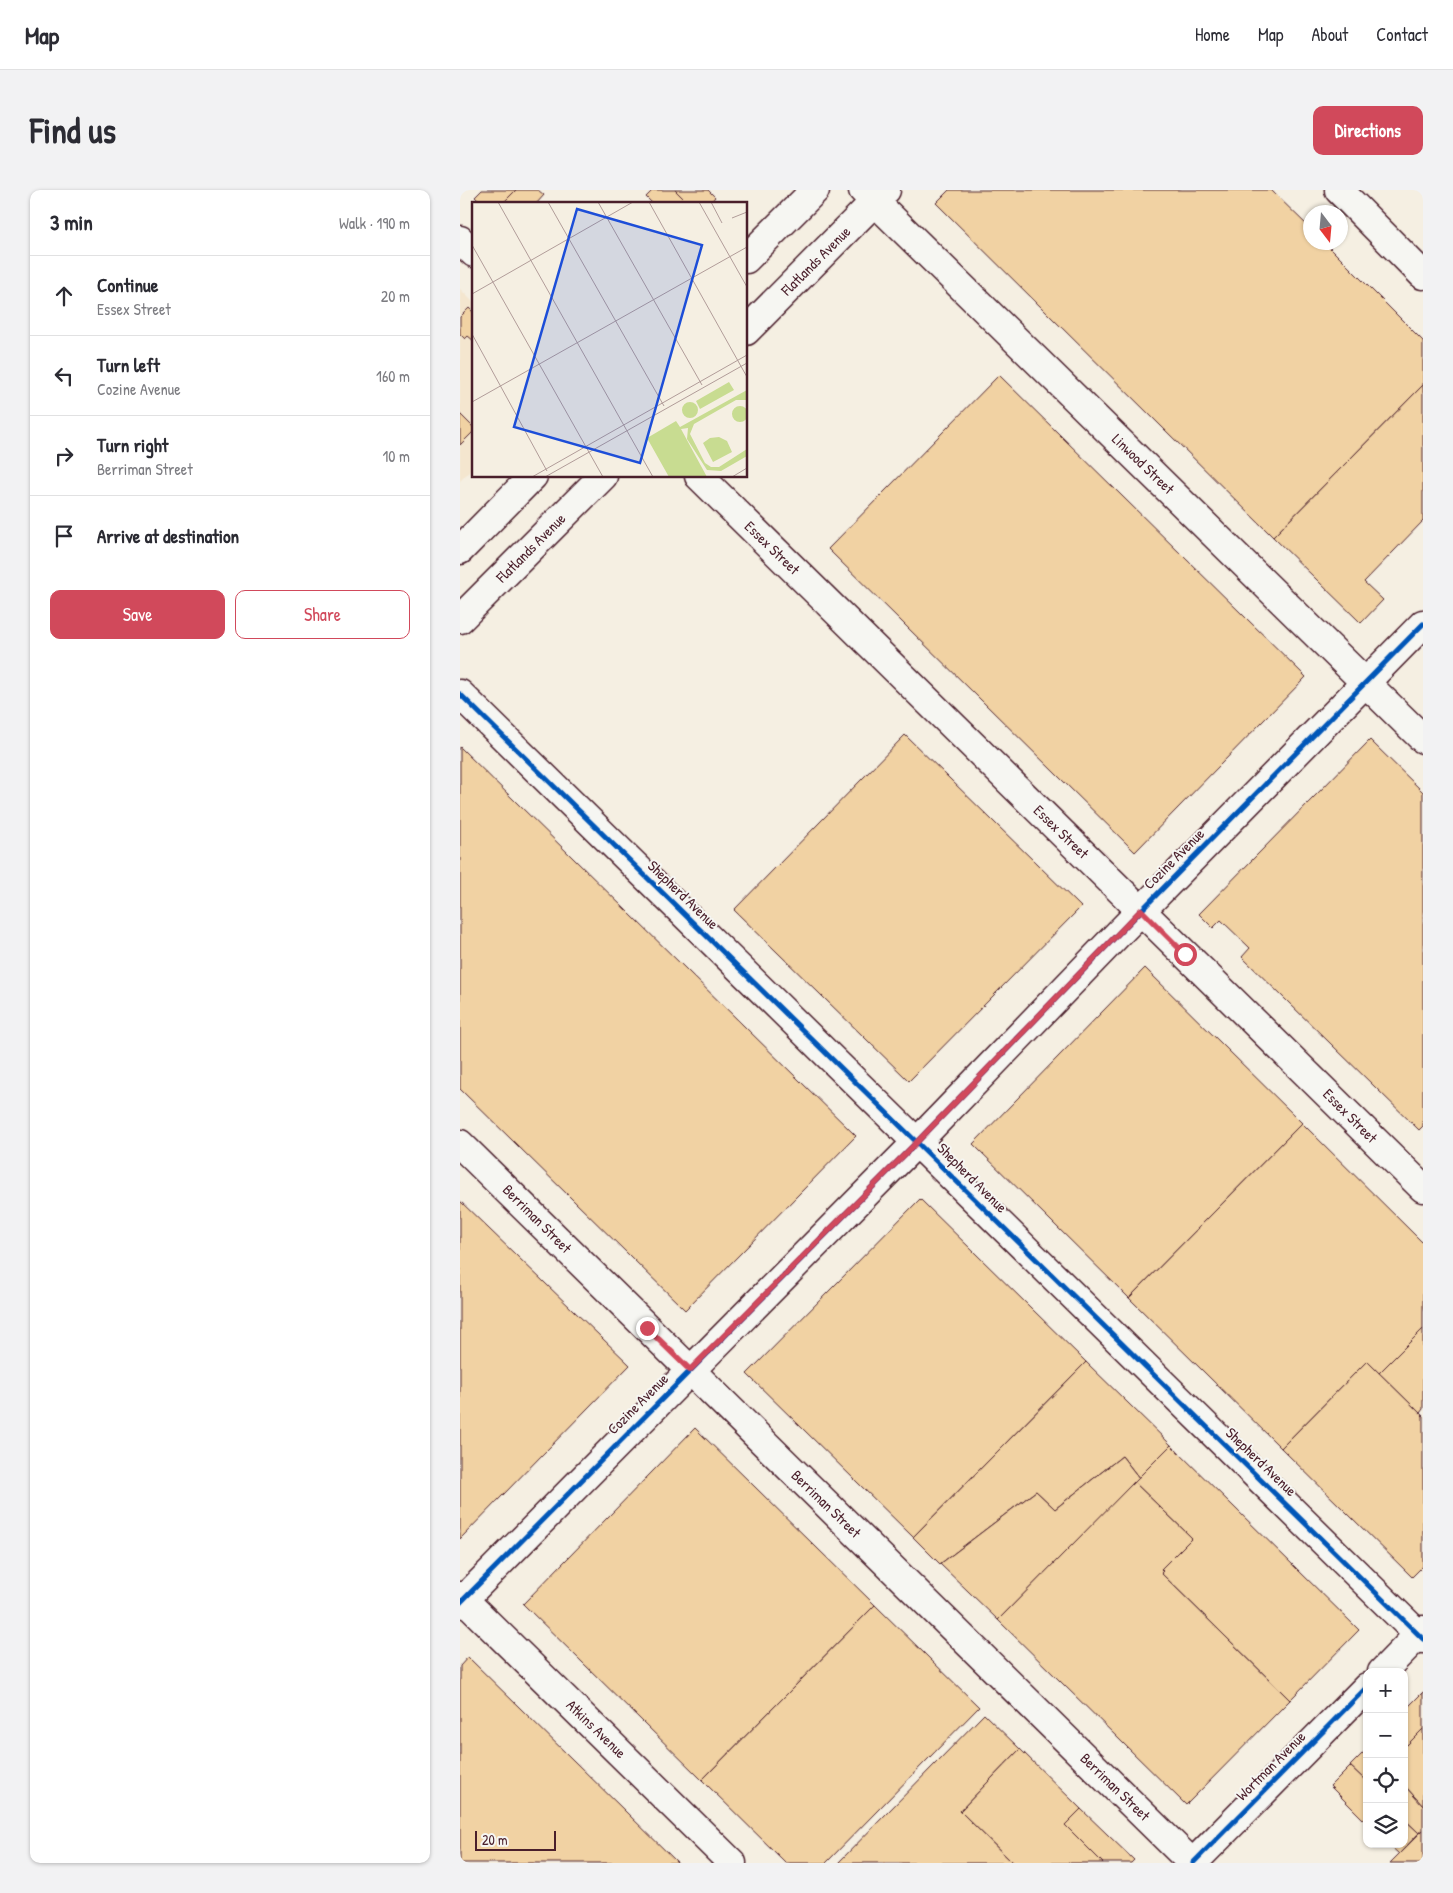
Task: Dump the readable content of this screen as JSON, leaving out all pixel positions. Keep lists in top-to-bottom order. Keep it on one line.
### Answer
{"streets":{"street":["Flatlands Avenue","Linwood Street","Essex Street","Cozine Avenue","Shepherd Avenue","Berriman Street","Atkins Avenue","Wortman Avenue"]},"crossings":[["Flatlands Avenue","Linwood Street"],["Linwood Street","Cozine Avenue"],["Essex Street","Cozine Avenue"],["Cozine Avenue","Shepherd Avenue"],["Cozine Avenue","Berriman Street"],["Cozine Avenue","Atkins Avenue"],["Berriman Street","Wortman Avenue"]],"scale_bar":"20 m","north":"bottom","page":{"header":"Map","nav":["Home","Map","About","Contact"],"buttons":["Directions",["Save","Share"]],"title":"Find us","heading":["3 min","Walk · 190 m"],"list":[["Continue","Essex Street","20 m"],["Turn left","Cozine Avenue","160 m"],["Turn right","Berriman Street","10 m"],"Arrive at destination"],"map_buttons":["+","−"],"scale":"20 m"}}
